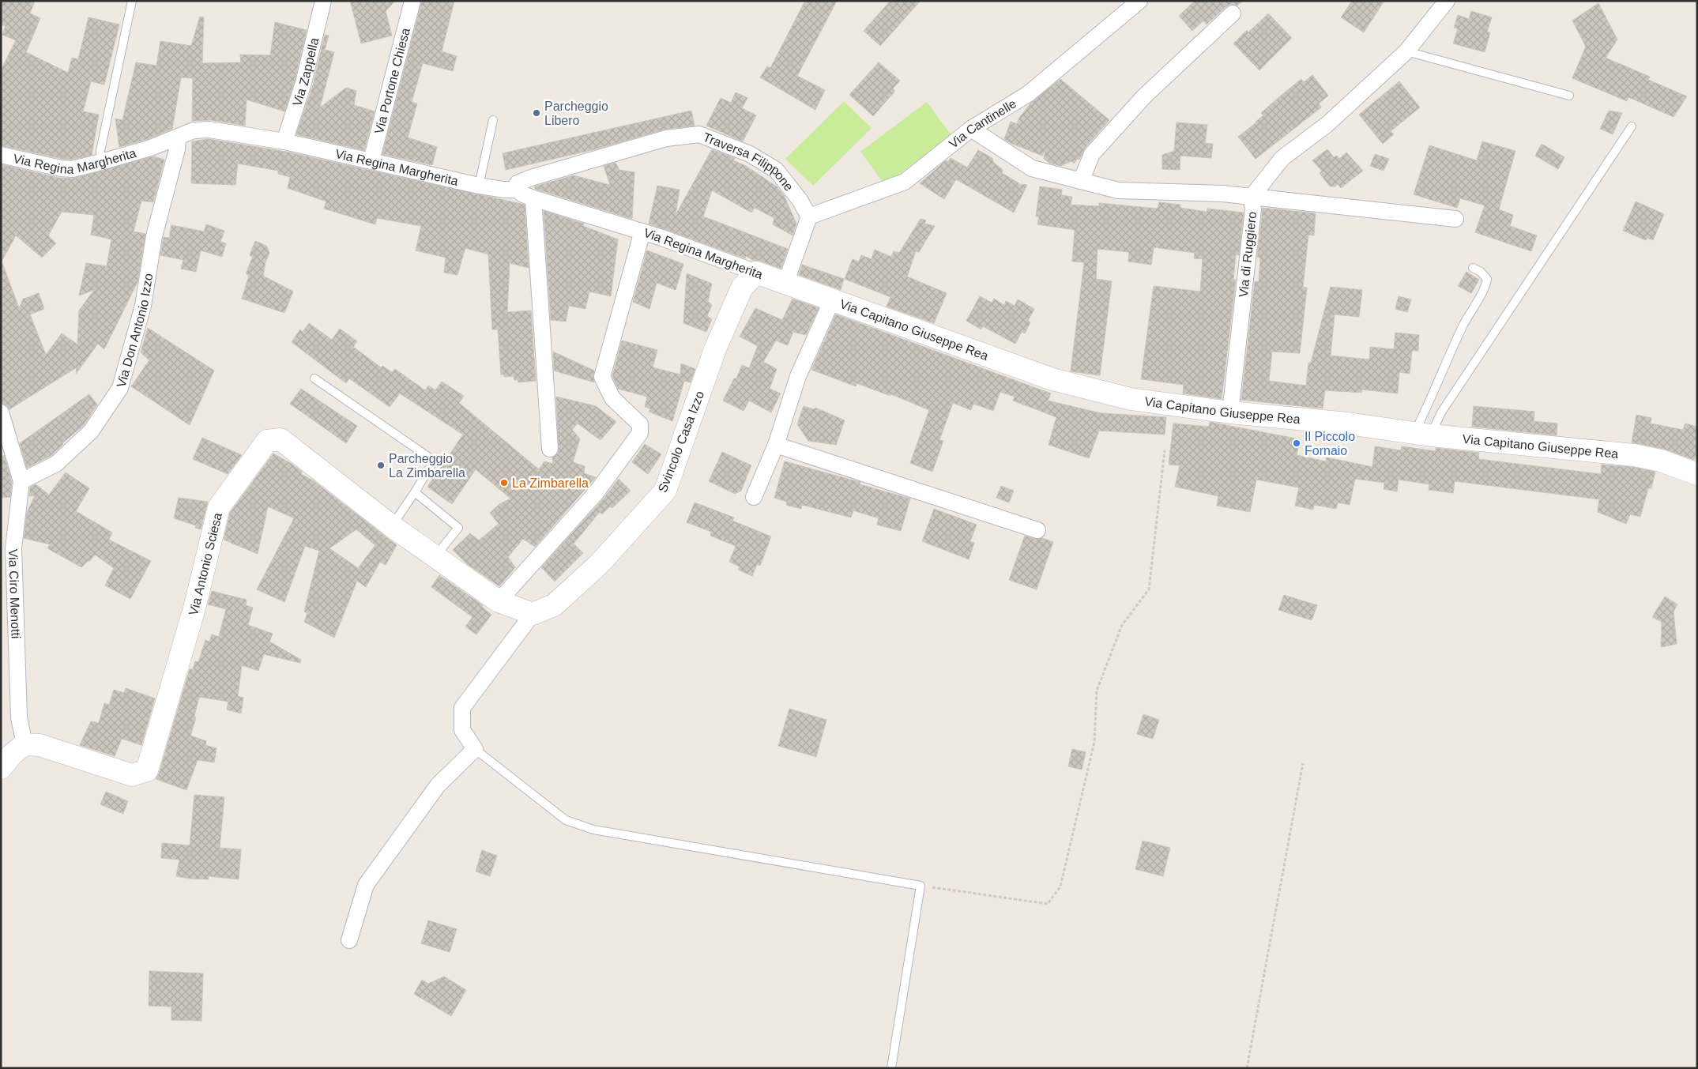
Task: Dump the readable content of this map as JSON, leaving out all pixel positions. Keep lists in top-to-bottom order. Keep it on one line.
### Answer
{"streets":{"street":["Via Zappella","Via Portone Chiesa","Via Cantinelle","Via Regina Margherita","Traversa Filippone","Via di Ruggiero","Via Don Antonio Izzo","Via Capitano Giuseppe Rea","Svincolo Casa Izzo","Via Antonio Sciesa","Via Ciro Menotti"]},"crossings":[["Via Zappella","Via Regina Margherita"],["Via Portone Chiesa","Via Regina Margherita"],["Via Cantinelle","Traversa Filippone"],["Via Cantinelle","Via di Ruggiero"],["Via Regina Margherita","Traversa Filippone"],["Via Regina Margherita","Via Don Antonio Izzo"],["Via Regina Margherita","Via Capitano Giuseppe Rea"],["Via Regina Margherita","Svincolo Casa Izzo"],["Via di Ruggiero","Via Capitano Giuseppe Rea"],["Via Don Antonio Izzo","Via Ciro Menotti"],["Svincolo Casa Izzo","Via Antonio Sciesa"],["Via Antonio Sciesa","Via Ciro Menotti"]],"places":["Parcheggio Libero","Il Piccolo Fornaio","Parcheggio La Zimbarella","La Zimbarella"]}
